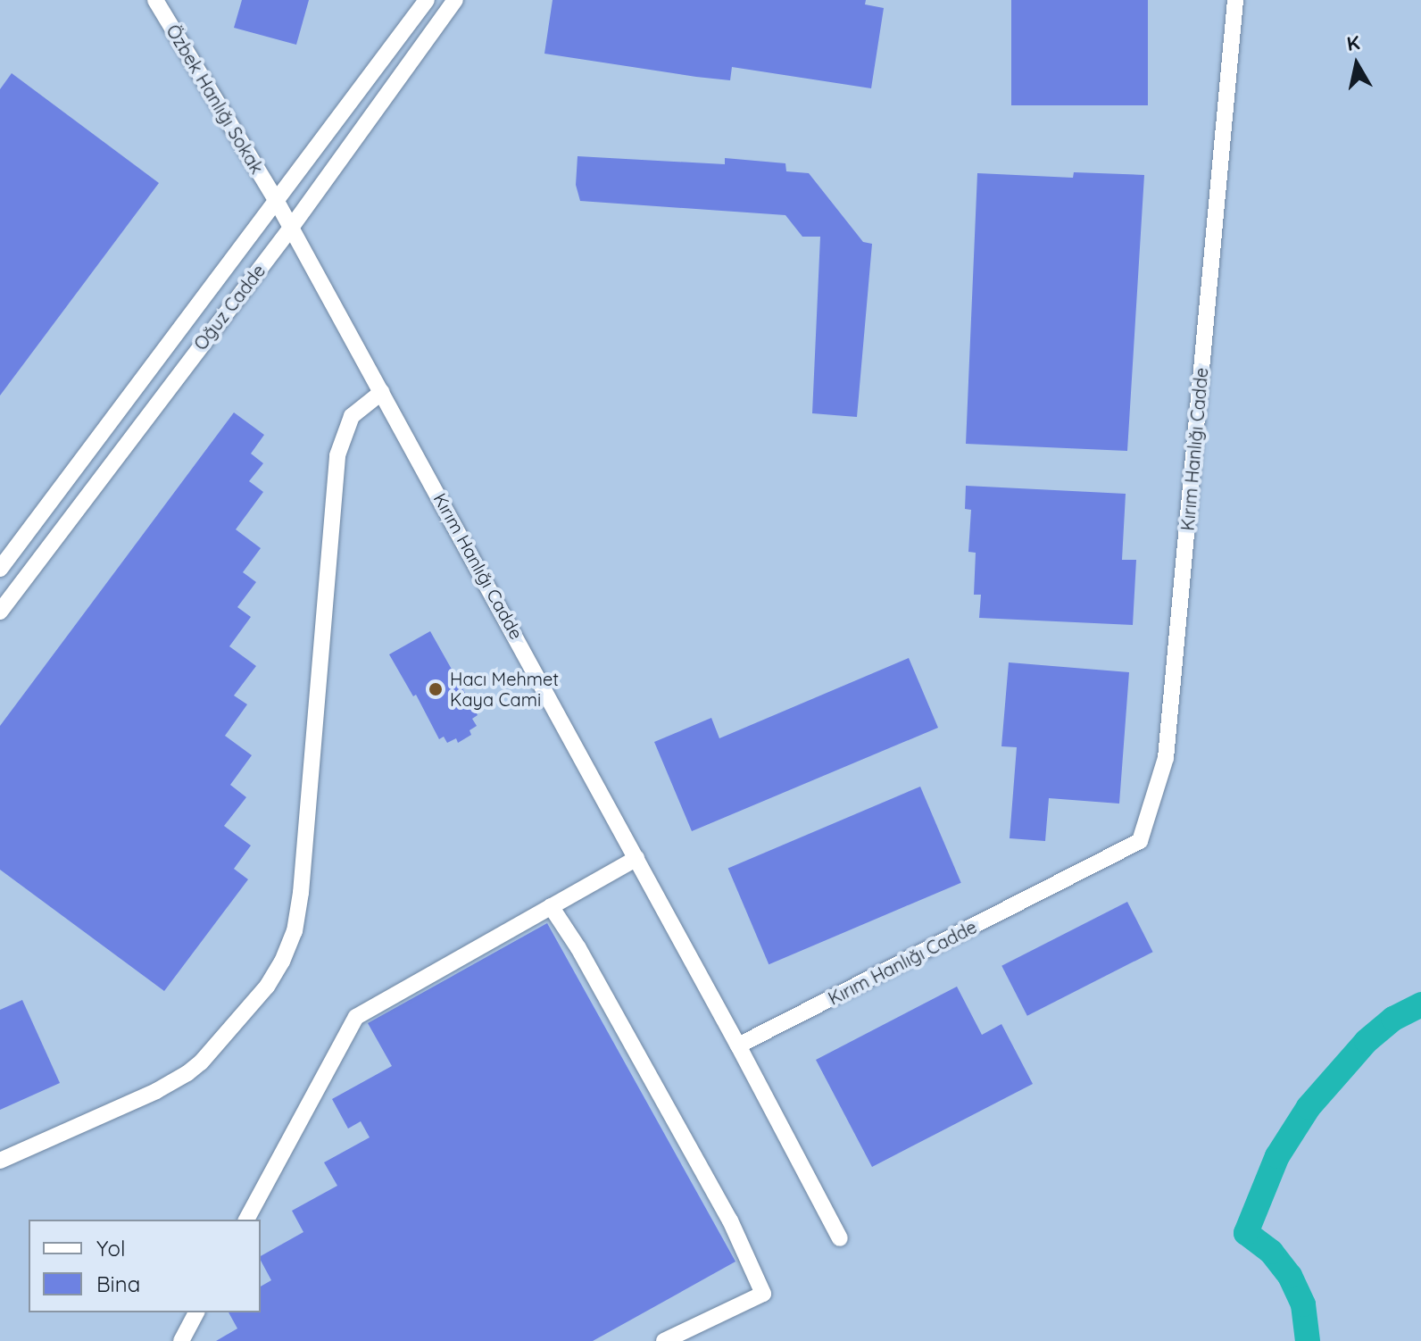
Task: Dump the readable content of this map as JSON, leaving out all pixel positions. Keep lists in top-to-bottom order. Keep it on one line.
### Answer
{"streets":{"street":["Özbek Hanlığı Sokak","Oğuz Cadde","Kırım Hanlığı Cadde"]},"crossings":[["Özbek Hanlığı Sokak","Oğuz Cadde"],["Özbek Hanlığı Sokak","Kırım Hanlığı Cadde"],["Oğuz Cadde","Kırım Hanlığı Cadde"]],"places":["Hacı Mehmet Kaya Cami"],"legend":["Yol","Bina"],"north":"top"}
